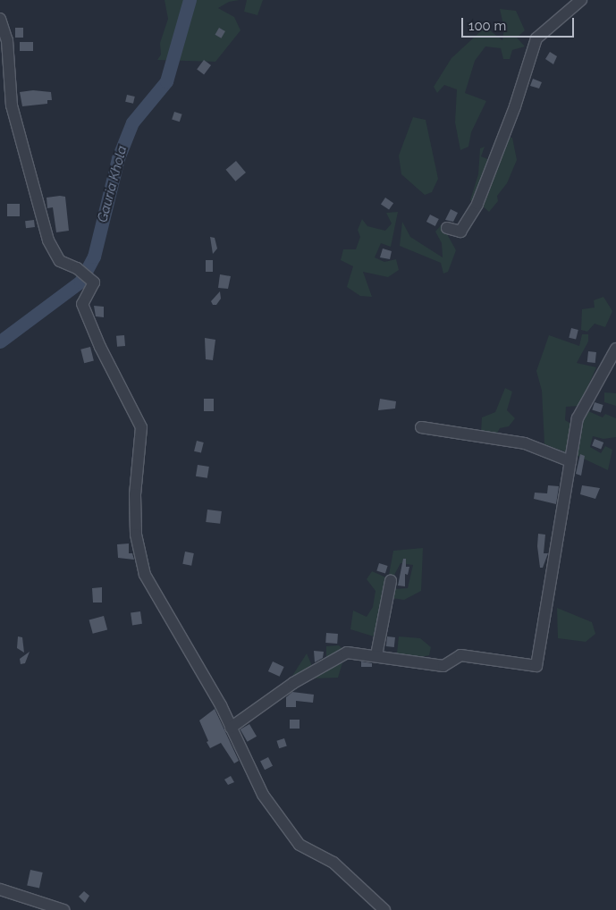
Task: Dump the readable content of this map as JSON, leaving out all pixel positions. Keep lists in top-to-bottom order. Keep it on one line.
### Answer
{"water":["Gauria Khola"],"scale_bar":"100 m"}
